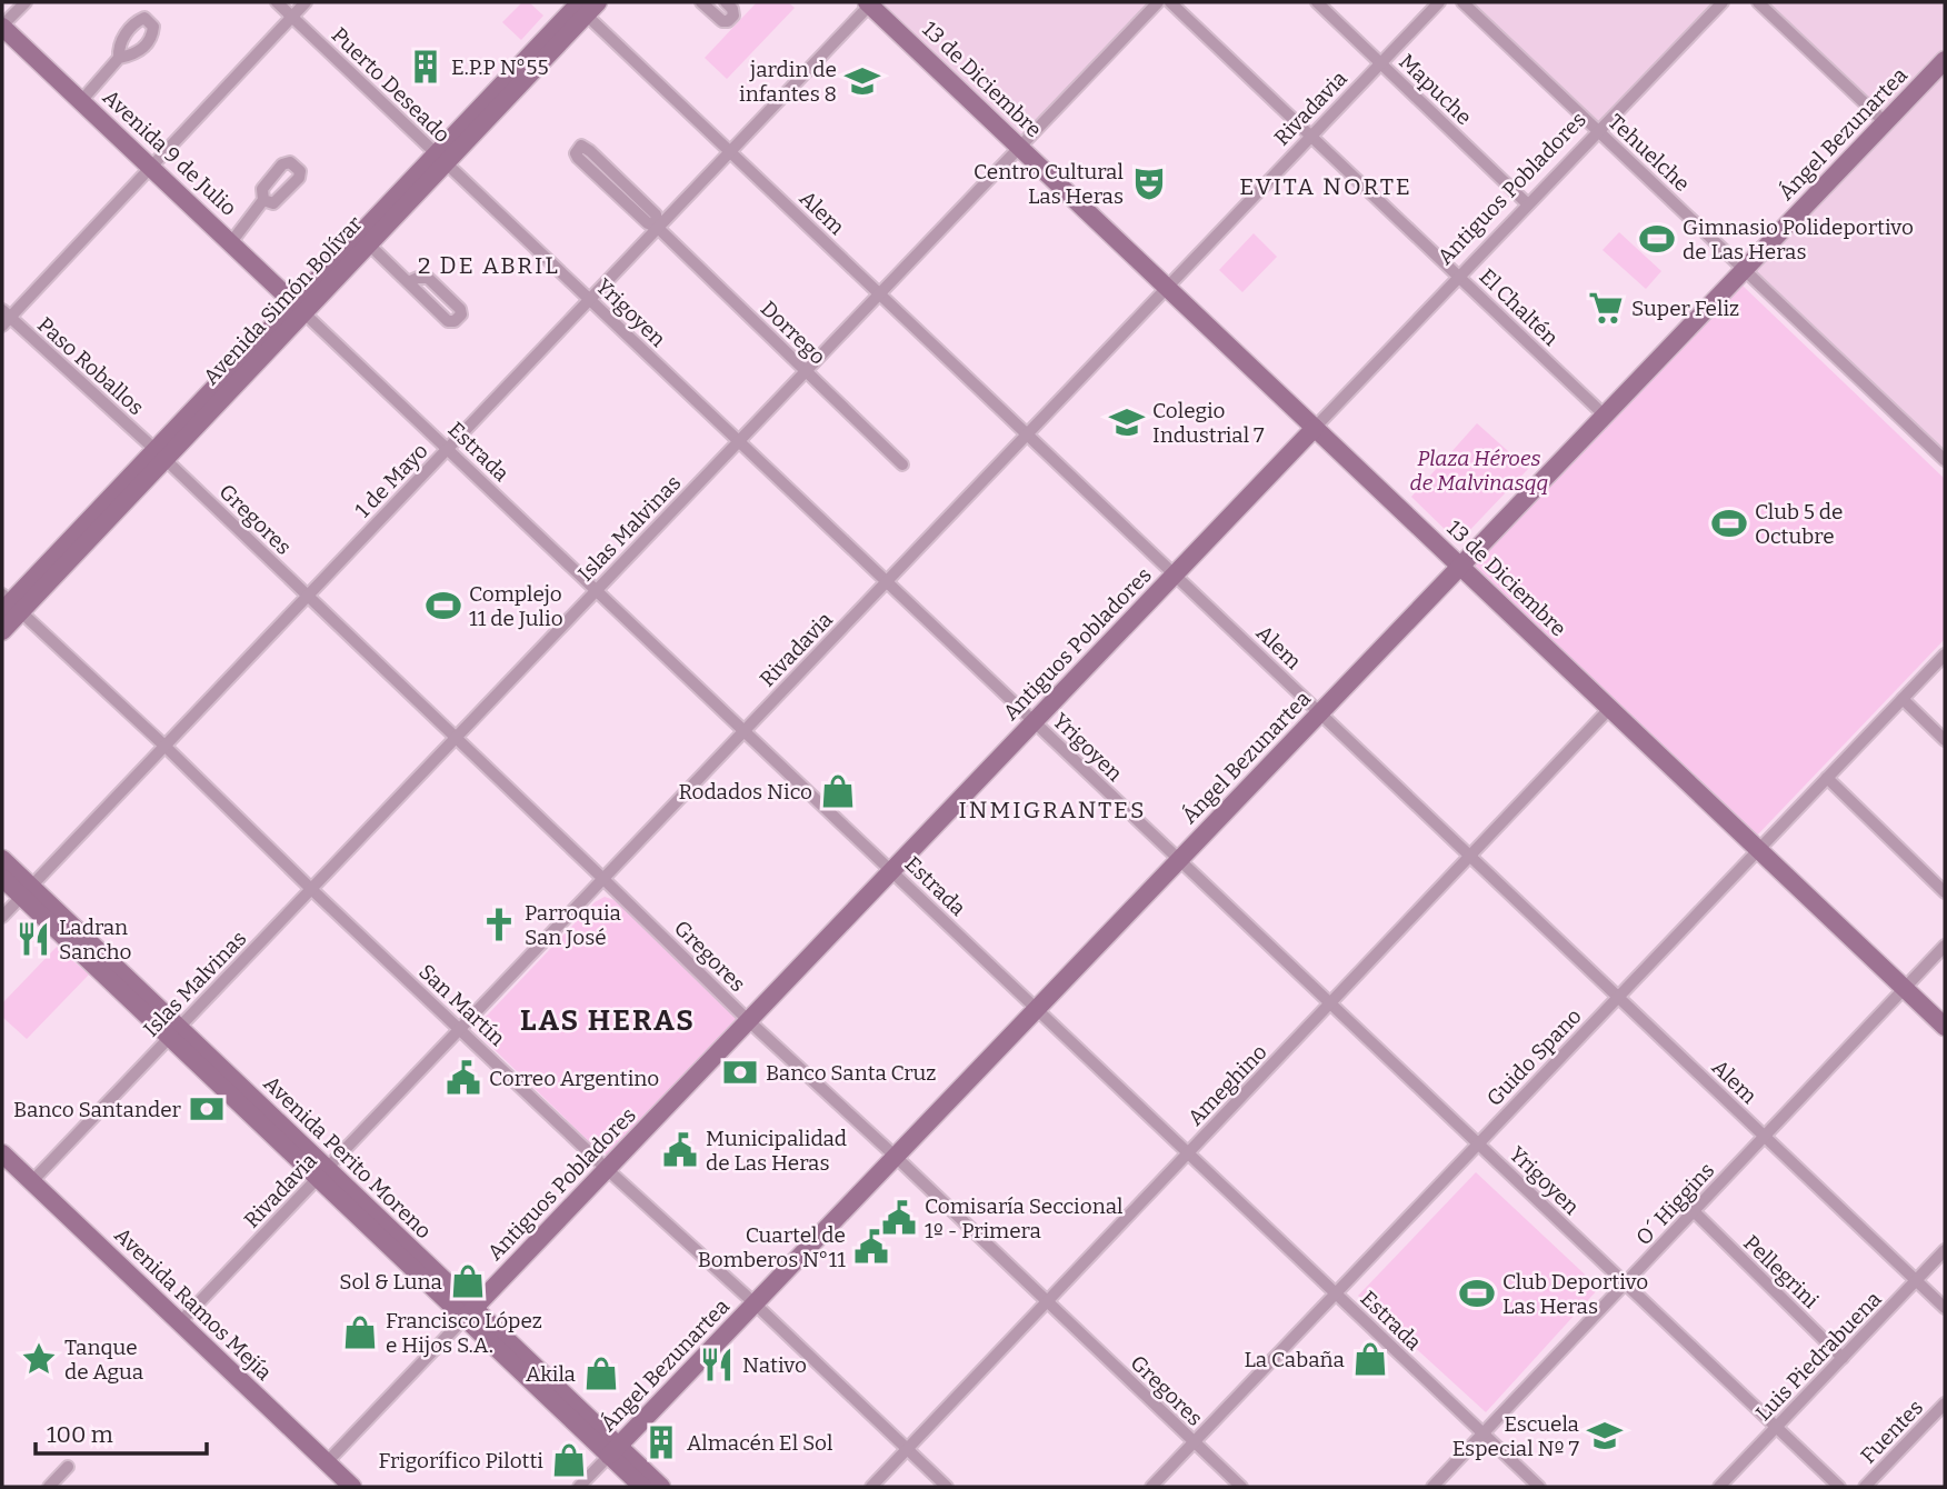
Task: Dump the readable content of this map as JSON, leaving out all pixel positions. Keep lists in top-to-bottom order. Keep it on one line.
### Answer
{"streets":{"street":["13 de Diciembre","Puerto Deseado","Mapuche","Rivadavia","Ángel Bezunartea","Avenida 9 de Julio","Tehuelche","Antiguos Pobladores","Alem","Avenida Simón Bolívar","El Chaltén","Yrigoyen","Dorrego","Paso Roballos","Estrada","1 de Mayo","Gregores","Islas Malvinas","San Martín","Guido Spano","Ameghino","Avenida Perito Moreno","O´ Higgins","Pellegrini","Avenida Ramos Mejía","Luis Piedrabuena","Fuentes"]},"crossings":[["13 de Diciembre","Rivadavia"],["13 de Diciembre","Ángel Bezunartea"],["13 de Diciembre","Antiguos Pobladores"],["13 de Diciembre","1 de Mayo"],["13 de Diciembre","Islas Malvinas"],["13 de Diciembre","Guido Spano"],["13 de Diciembre","Ameghino"],["13 de Diciembre","O´ Higgins"],["Puerto Deseado","Avenida Simón Bolívar"],["Puerto Deseado","Yrigoyen"],["Mapuche","Rivadavia"],["Mapuche","Antiguos Pobladores"],["Rivadavia","Alem"],["Rivadavia","El Chaltén"],["Rivadavia","Yrigoyen"],["Rivadavia","Estrada"],["Rivadavia","Gregores"],["Rivadavia","San Martín"],["Rivadavia","Avenida Perito Moreno"],["Rivadavia","Avenida Ramos Mejía"],["Ángel Bezunartea","Tehuelche"],["Ángel Bezunartea","Alem"],["Ángel Bezunartea","El Chaltén"],["Ángel Bezunartea","Yrigoyen"],["Ángel Bezunartea","Estrada"],["Ángel Bezunartea","Gregores"],["Ángel Bezunartea","San Martín"],["Ángel Bezunartea","Avenida Perito Moreno"],["Avenida 9 de Julio","Avenida Simón Bolívar"],["Avenida 9 de Julio","Estrada"],["Tehuelche","Antiguos Pobladores"],["Antiguos Pobladores","Alem"],["Antiguos Pobladores","El Chaltén"],["Antiguos Pobladores","Yrigoyen"],["Antiguos Pobladores","Estrada"],["Antiguos Pobladores","Gregores"],["Antiguos Pobladores","San Martín"],["Antiguos Pobladores","Avenida Perito Moreno"],["Alem","Avenida Simón Bolívar"],["Alem","1 de Mayo"],["Alem","Islas Malvinas"],["Alem","Guido Spano"],["Alem","Ameghino"],["Alem","O´ Higgins"],["Alem","Luis Piedrabuena"],["Avenida Simón Bolívar","Yrigoyen"],["Avenida Simón Bolívar","Paso Roballos"],["Avenida Simón Bolívar","Estrada"],["Avenida Simón Bolívar","Gregores"],["Avenida Simón Bolívar","San Martín"],["Yrigoyen","1 de Mayo"],["Yrigoyen","Islas Malvinas"],["Yrigoyen","Guido Spano"],["Yrigoyen","Ameghino"],["Yrigoyen","O´ Higgins"],["Yrigoyen","Luis Piedrabuena"],["Dorrego","1 de Mayo"],["Dorrego","Islas Malvinas"],["Paso Roballos","Gregores"],["Estrada","1 de Mayo"],["Estrada","Islas Malvinas"],["Estrada","Guido Spano"],["Estrada","Ameghino"],["Estrada","O´ Higgins"],["1 de Mayo","Gregores"],["1 de Mayo","San Martín"],["1 de Mayo","Avenida Perito Moreno"],["Gregores","Islas Malvinas"],["Gregores","Guido Spano"],["Gregores","Ameghino"],["Islas Malvinas","San Martín"],["Islas Malvinas","Avenida Perito Moreno"],["Islas Malvinas","Avenida Ramos Mejía"],["San Martín","Ameghino"],["O´ Higgins","Pellegrini"],["Pellegrini","Luis Piedrabuena"]],"districts":["EVITA NORTE","2 DE ABRIL","INMIGRANTES","LAS HERAS"],"parks":["Plaza Héroes de Malvinasqq"],"places":{"building":["E.P.P N°55","Almacén El Sol"],"school or university":["jardin de infantes 8","Colegio Industrial 7","Escuela Especial Nº 7"],"theatre":["Centro Cultural Las Heras"],"sports":["Gimnasio Polideportivo de Las Heras","Club 5 de Octubre","Complejo 11 de Julio","Club Deportivo Las Heras"],"supermarket":["Super Feliz"],"shop":["Rodados Nico","Sol & Luna","Francisco López e Hijos S.A.","La Cabaña","Akila","Frigorífico Pilotti"],"church":["Parroquia San José"],"restaurant":["Ladran Sancho","Nativo"],"bank":["Banco Santa Cruz","Banco Santander"],"public building":["Correo Argentino","Municipalidad de Las Heras","Comisaría Seccional 1º - Primera","Cuartel de Bomberos N°11"],"place":["Tanque de Agua"]},"scale_bar":"100 m"}
